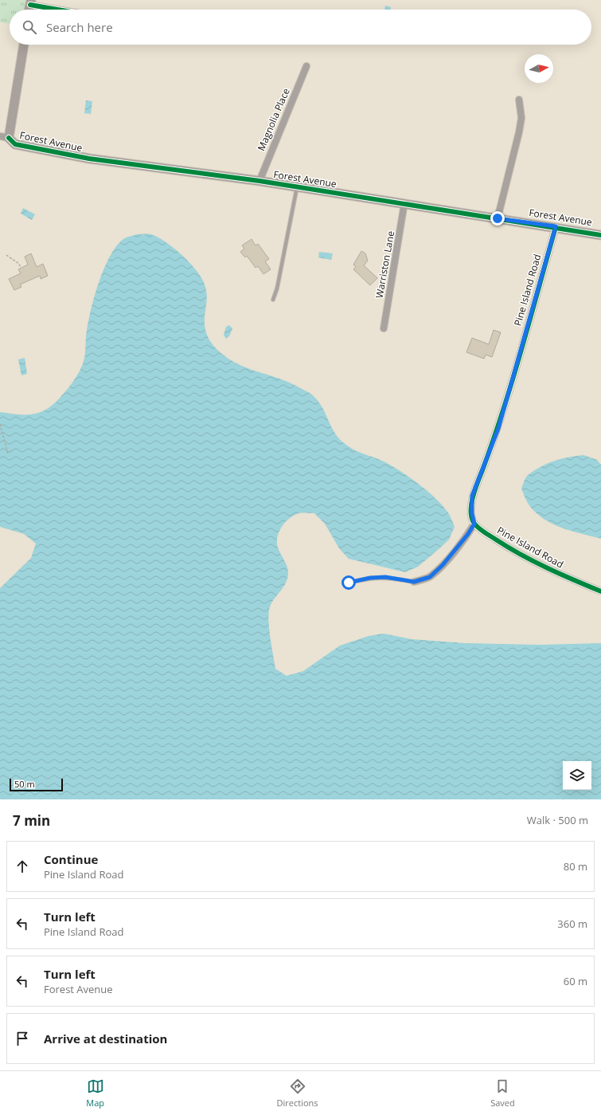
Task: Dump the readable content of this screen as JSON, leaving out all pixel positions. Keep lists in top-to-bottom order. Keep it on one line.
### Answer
{"streets":{"street":["Magnolia Place","Forest Avenue","Warriston Lane","Pine Island Road"]},"crossings":[["Magnolia Place","Forest Avenue"],["Forest Avenue","Warriston Lane"],["Forest Avenue","Pine Island Road"]],"scale_bar":"50 m","north":"right","page":{"search":"Search here","scale":"50 m","heading":["7 min","Walk · 500 m"],"list":[["Continue","Pine Island Road","80 m"],["Turn left","Pine Island Road","360 m"],["Turn left","Forest Avenue","60 m"],"Arrive at destination"],"nav":["Map","Directions","Saved"]}}
